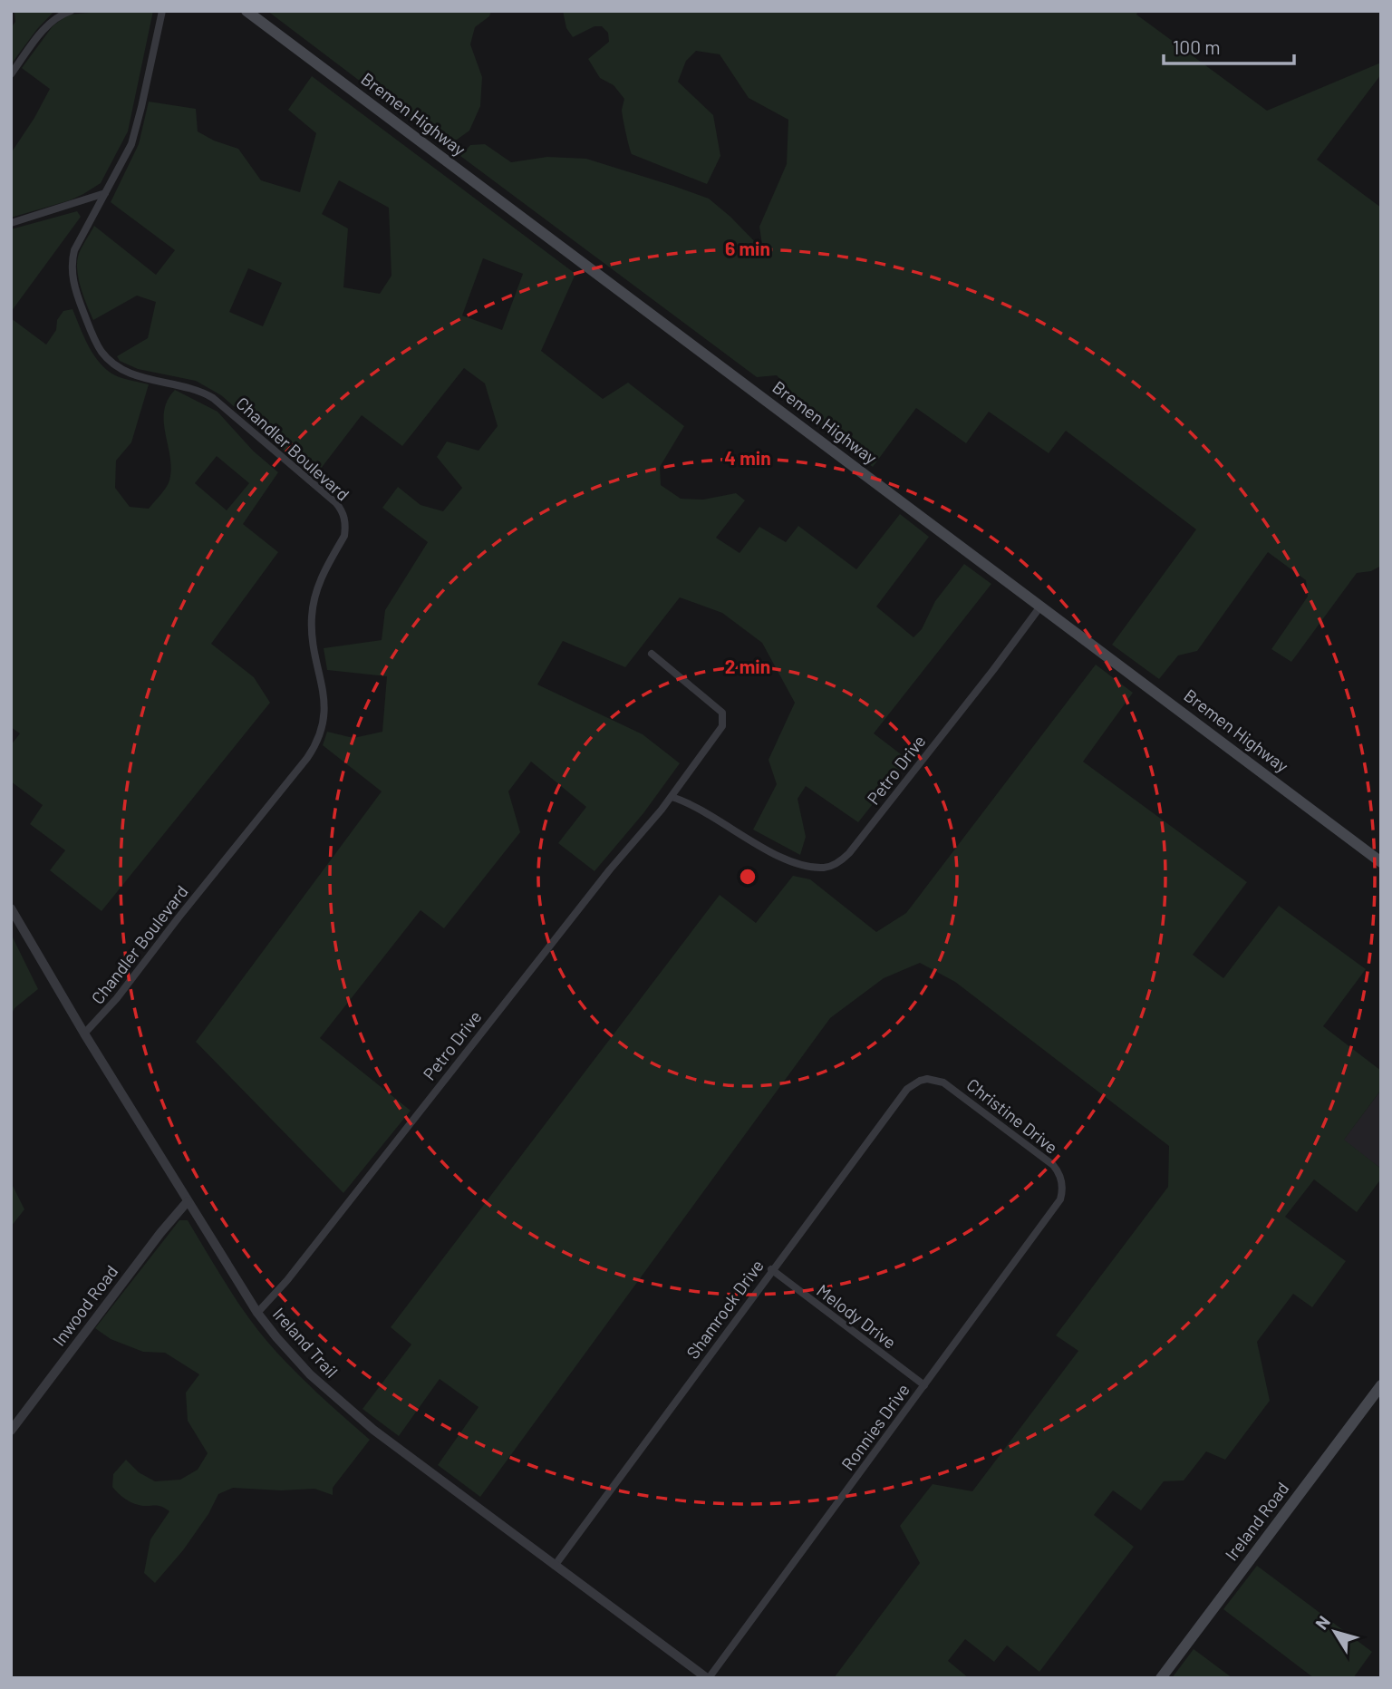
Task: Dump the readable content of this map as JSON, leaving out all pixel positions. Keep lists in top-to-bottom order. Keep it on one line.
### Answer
{"streets":{"main road":["Bremen Highway","Ireland Road"],"street":["Chandler Boulevard","Petro Drive","Christine Drive","Inwood Road","Shamrock Drive","Melody Drive","Ireland Trail","Ronnies Drive"]},"crossings":[["Bremen Highway","Petro Drive"],["Chandler Boulevard","Ireland Trail"],["Petro Drive","Ireland Trail"],["Christine Drive","Shamrock Drive"],["Christine Drive","Ronnies Drive"],["Inwood Road","Ireland Trail"],["Shamrock Drive","Melody Drive"],["Shamrock Drive","Ireland Trail"],["Melody Drive","Ronnies Drive"],["Ireland Trail","Ronnies Drive"]],"scale_bar":"100 m","north":"top left","rings":["6 min","4 min","2 min"]}
